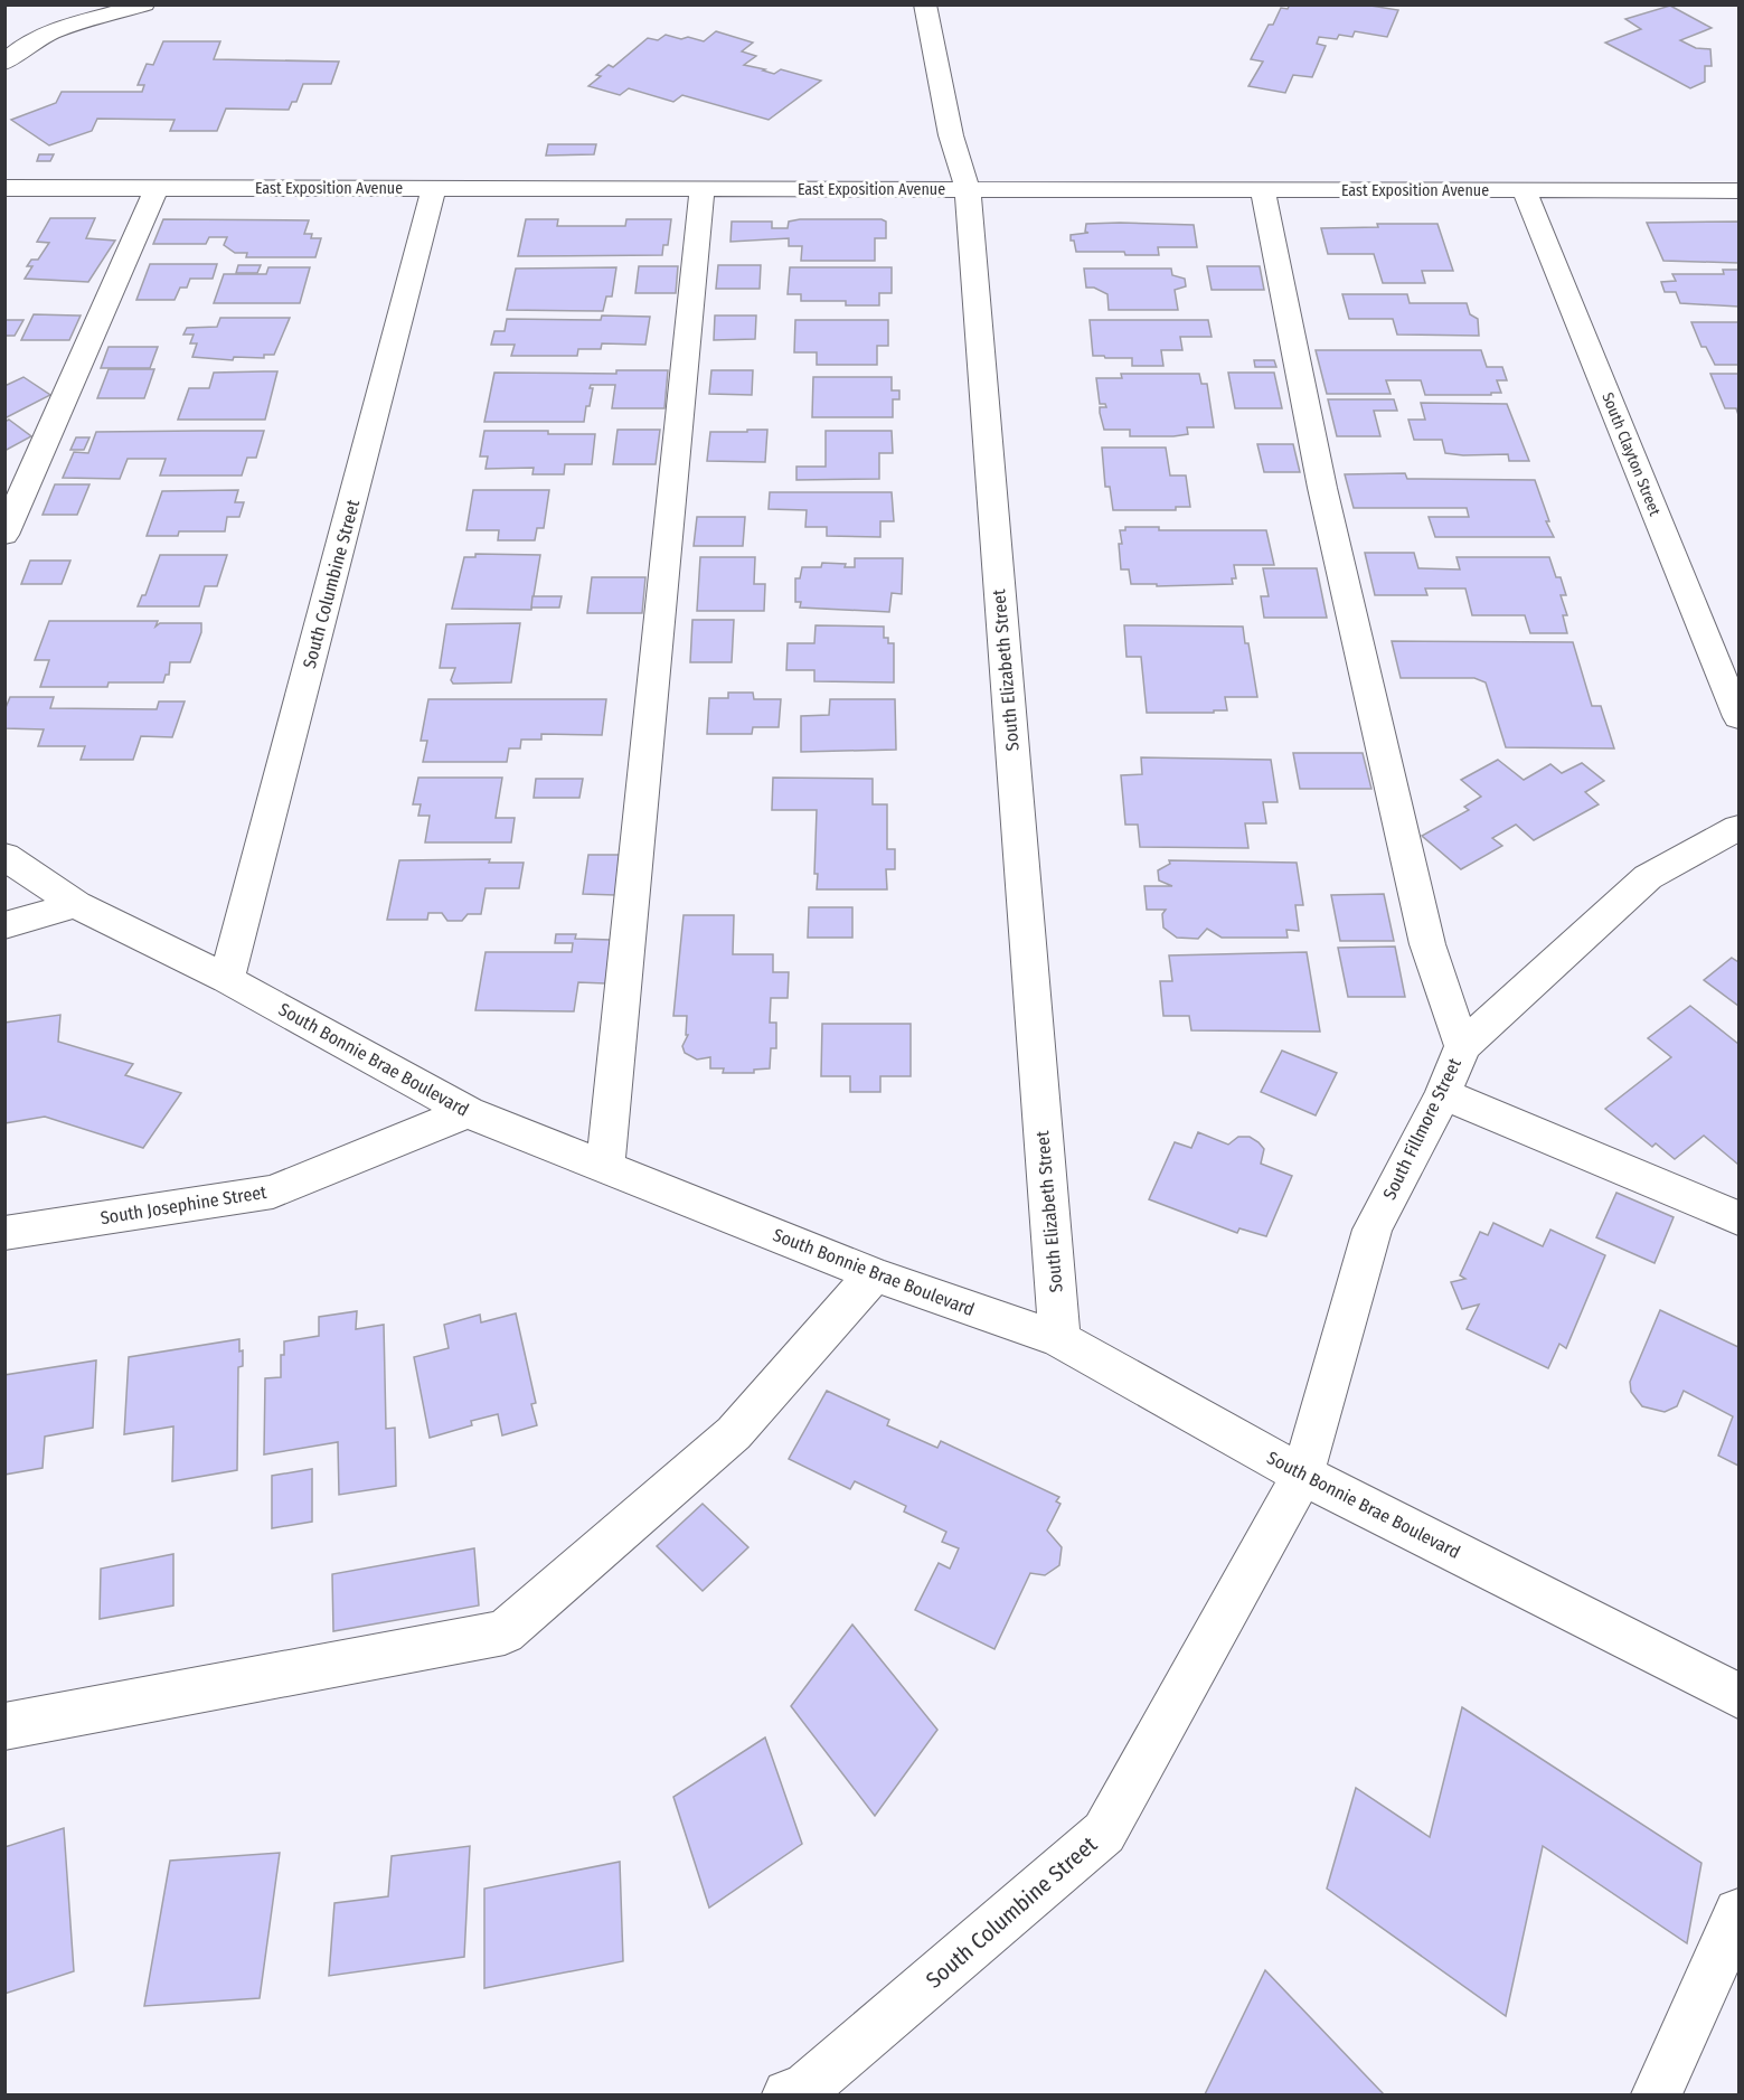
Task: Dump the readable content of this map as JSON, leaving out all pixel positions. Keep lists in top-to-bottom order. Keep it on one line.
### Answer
{"streets":{"street":["East Exposition Avenue","South Clayton Street","South Columbine Street","South Elizabeth Street","South Bonnie Brae Boulevard","South Fillmore Street","South Josephine Street"]},"crossings":[["East Exposition Avenue","South Clayton Street"],["East Exposition Avenue","South Columbine Street"],["East Exposition Avenue","South Elizabeth Street"],["South Columbine Street","South Bonnie Brae Boulevard"],["South Columbine Street","South Fillmore Street"],["South Elizabeth Street","South Bonnie Brae Boulevard"],["South Bonnie Brae Boulevard","South Fillmore Street"],["South Bonnie Brae Boulevard","South Josephine Street"]]}
